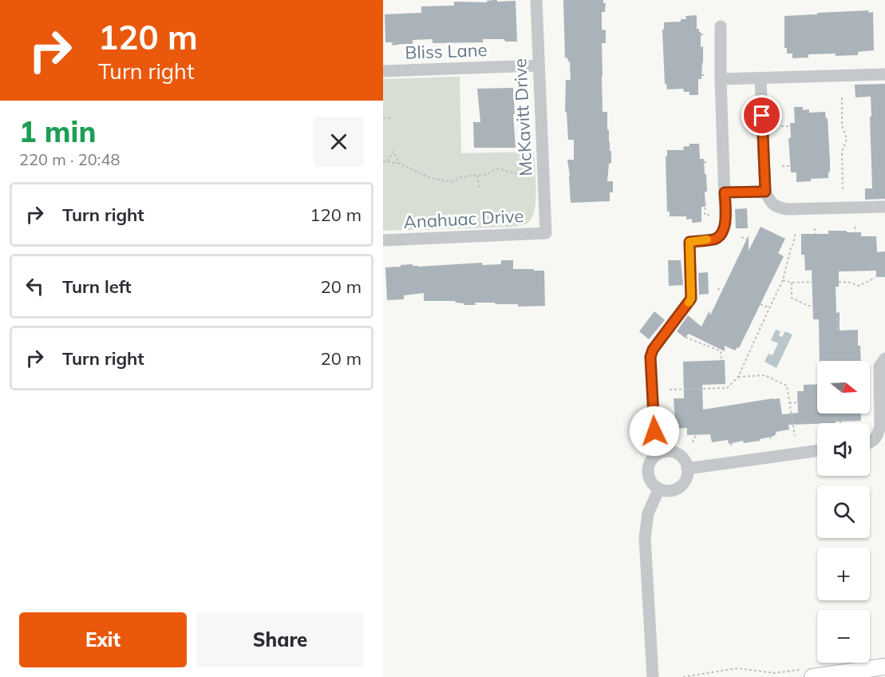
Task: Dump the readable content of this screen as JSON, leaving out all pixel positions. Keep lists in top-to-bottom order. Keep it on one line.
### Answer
{"streets":{"street":["Bliss Lane","McKavitt Drive","Anahuac Drive"]},"crossings":[["Bliss Lane","McKavitt Drive"],["McKavitt Drive","Anahuac Drive"]],"north":"right","page":{"turn":["120 m","Turn right"],"heading":["1 min","220 m · 20:48"],"list":[{"name":"Turn right","value":"120 m"},{"name":"Turn left","value":"20 m"},{"name":"Turn right","value":"20 m"}],"map_buttons":["+","−"],"buttons":["Exit","Share"]}}
